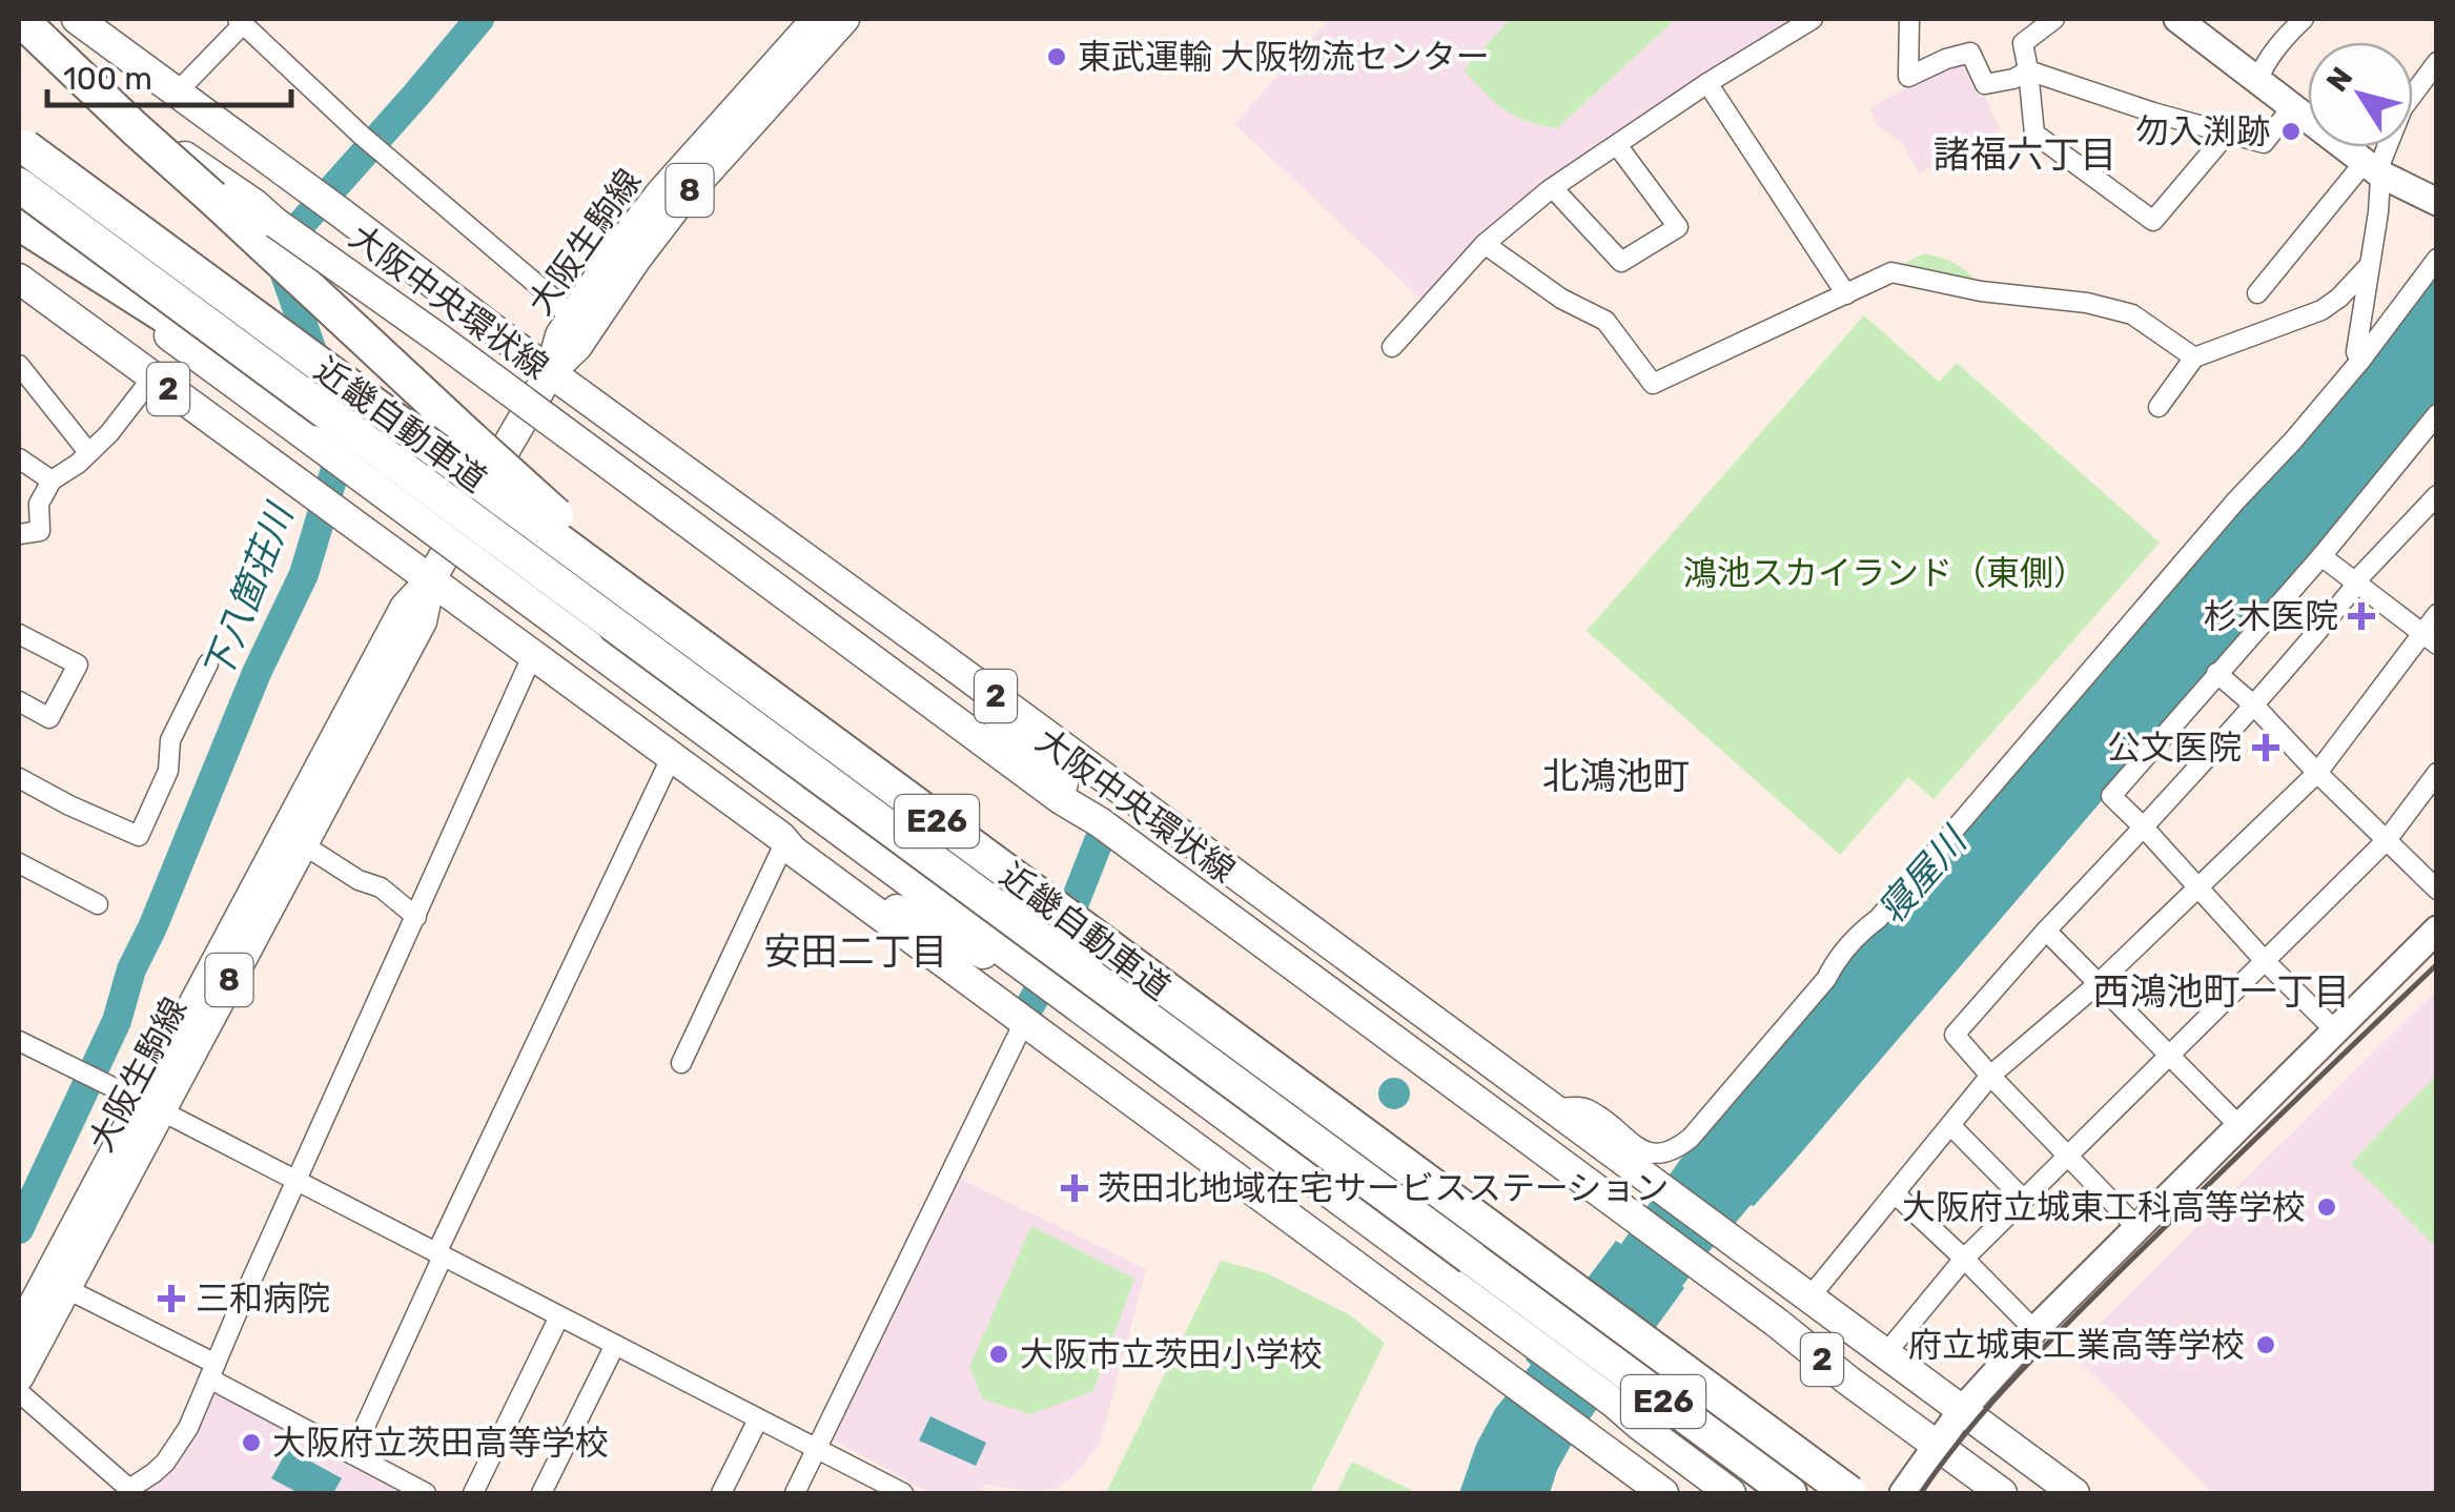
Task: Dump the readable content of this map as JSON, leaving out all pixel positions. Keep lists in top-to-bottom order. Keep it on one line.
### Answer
{"streets":{"highway":["近畿自動車道","E26"],"main road":["8","大阪生駒線","大阪中央環状線","2"]},"crossings":[["大阪生駒線","2"]],"districts":["諸福六丁目","北鴻池町","安田二丁目","西鴻池町一丁目"],"water":["下八箇荘川","寝屋川"],"parks":["鴻池スカイランド（東側）"],"places":{"other":["東武運輸 大阪物流センター","勿入渕跡","大阪府立城東工科高等学校","府立城東工業高等学校","大阪市立茨田小学校","大阪府立茨田高等学校"],"health":["杉木医院","公文医院","茨田北地域在宅サービスステーション","三和病院"]},"scale_bar":"100 m","north":"top left"}
